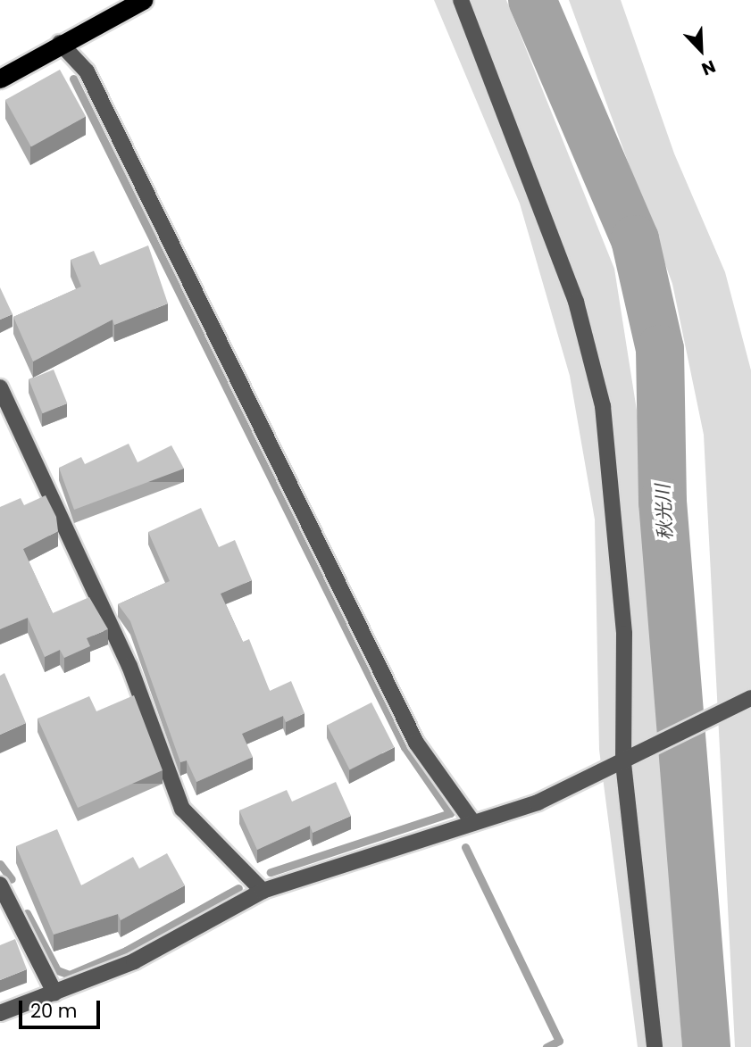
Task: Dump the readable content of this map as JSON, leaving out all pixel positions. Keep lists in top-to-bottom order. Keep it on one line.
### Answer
{"water":["秋光川"],"scale_bar":"20 m","north":"bottom right"}
